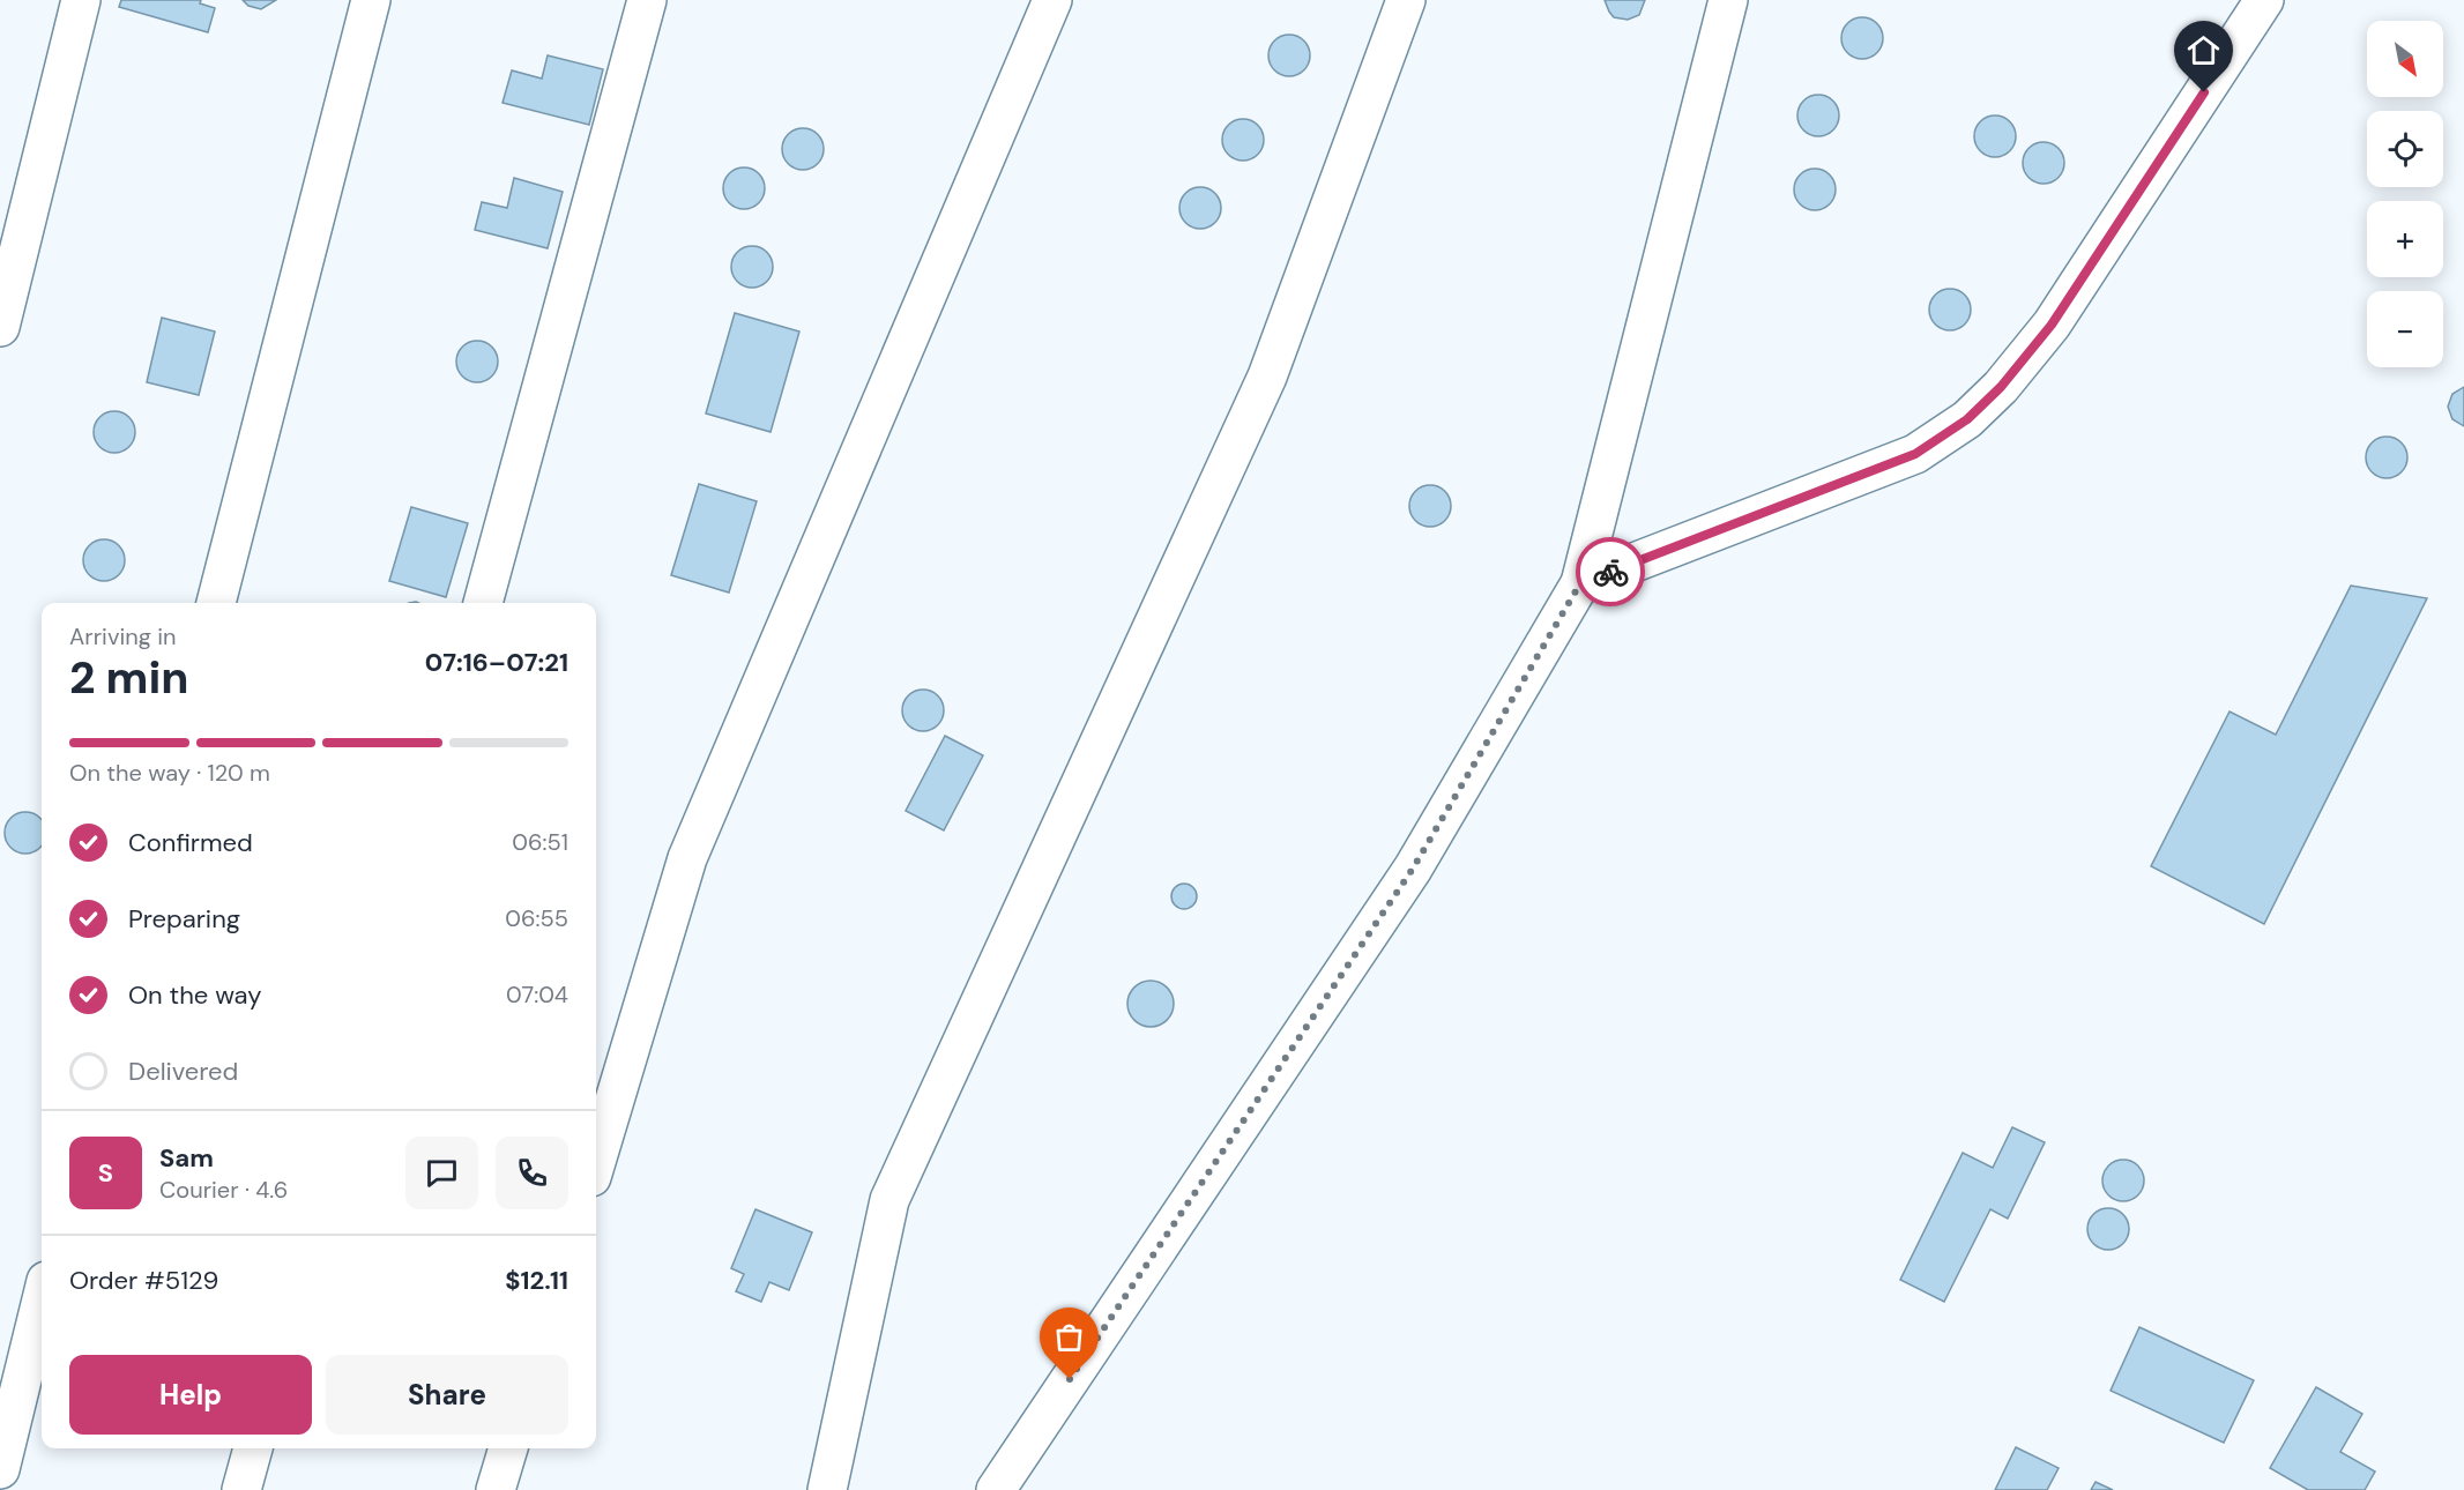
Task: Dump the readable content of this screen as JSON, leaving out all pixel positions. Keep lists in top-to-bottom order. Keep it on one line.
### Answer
{"north":"bottom right","page":{"map_buttons":["+","−"],"heading":["2 min","Arriving in","07:16–07:21"],"panel":["Sam","Courier · 4.6","Order #5129","$12.11"],"bar":"On the way · 120 m","list":[["Confirmed","06:51"],["Preparing","06:55"],["On the way","07:04"],"Delivered"],"round":"S","buttons":["Help","Share"]}}
